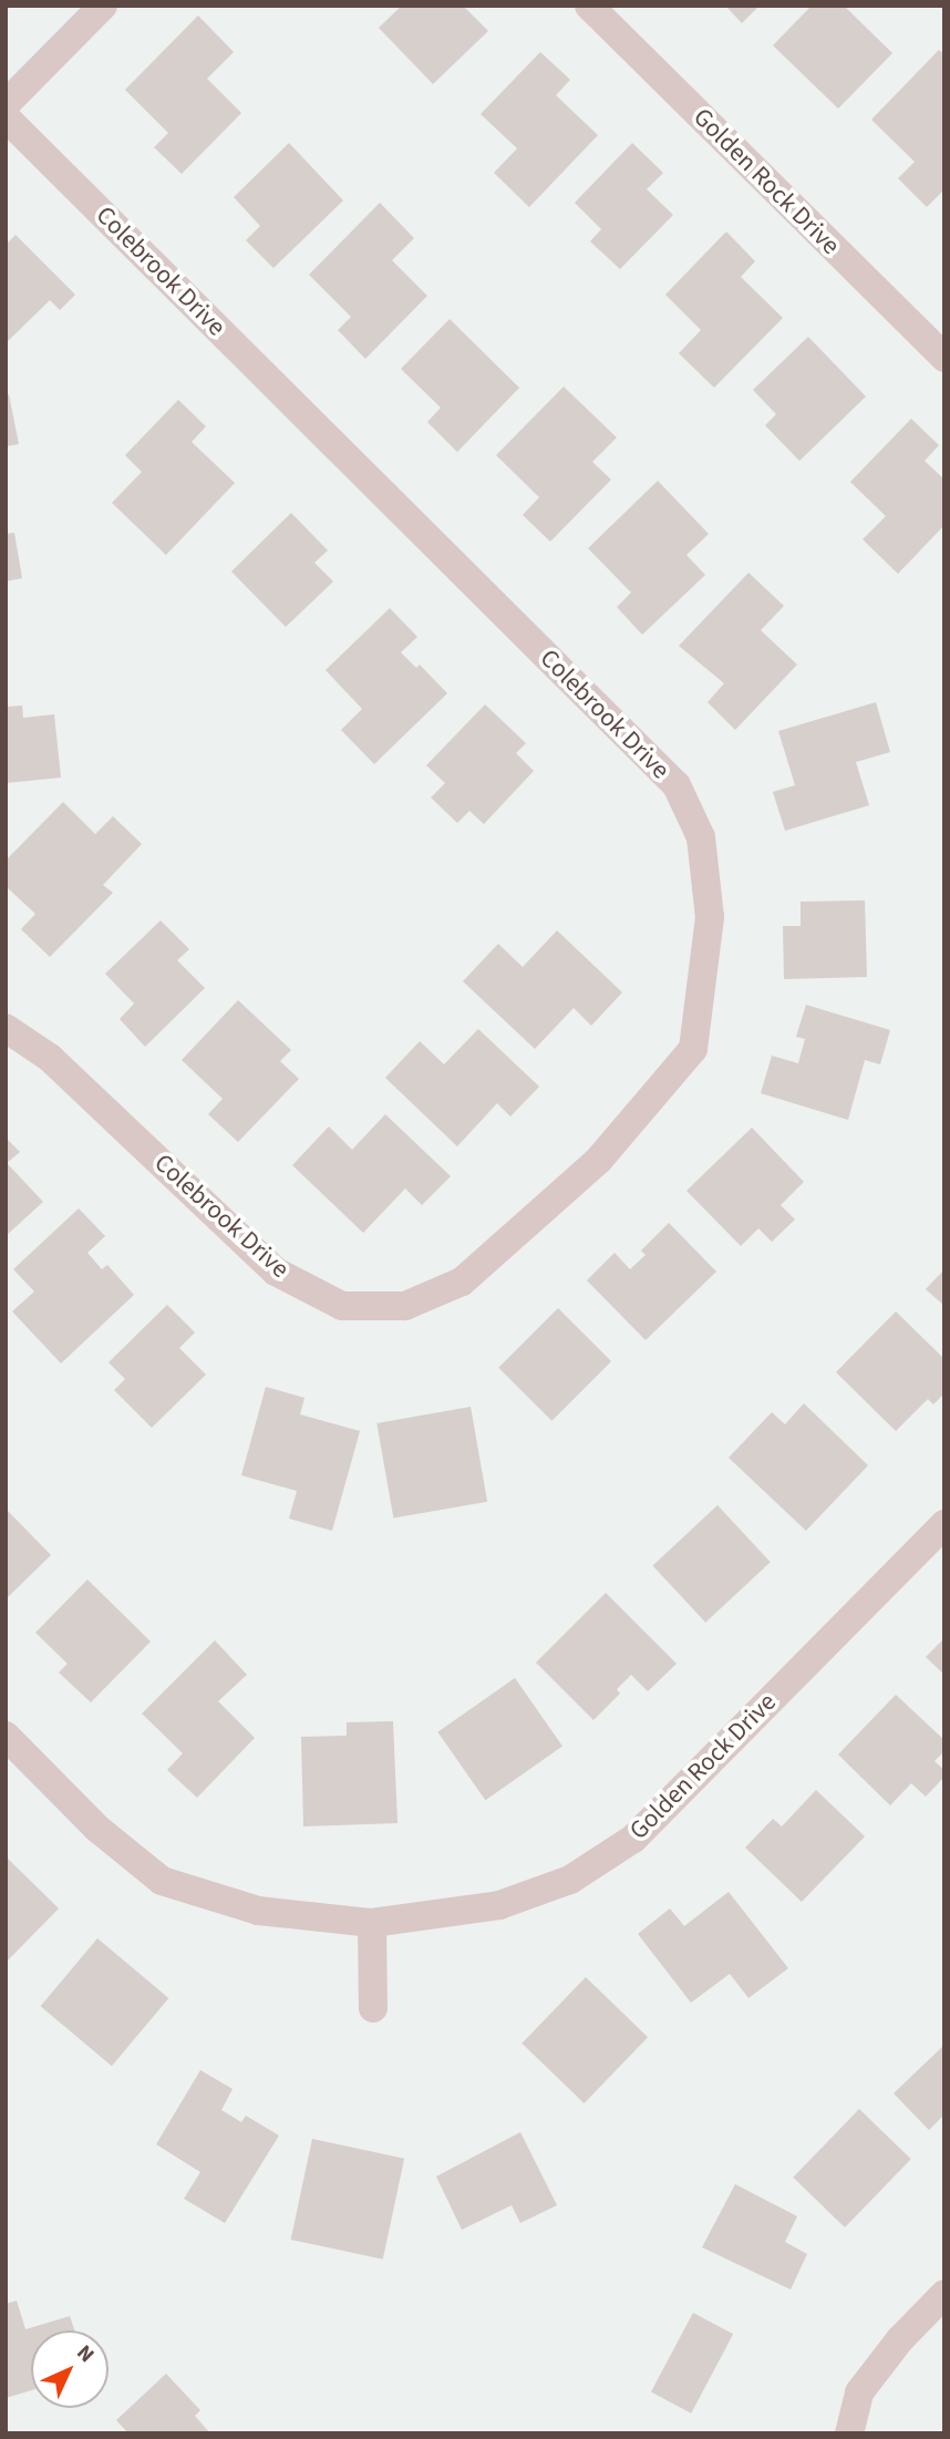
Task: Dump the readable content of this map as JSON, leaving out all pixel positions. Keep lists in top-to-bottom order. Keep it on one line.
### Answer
{"streets":{"street":["Golden Rock Drive","Colebrook Drive"]},"north":"top right"}
